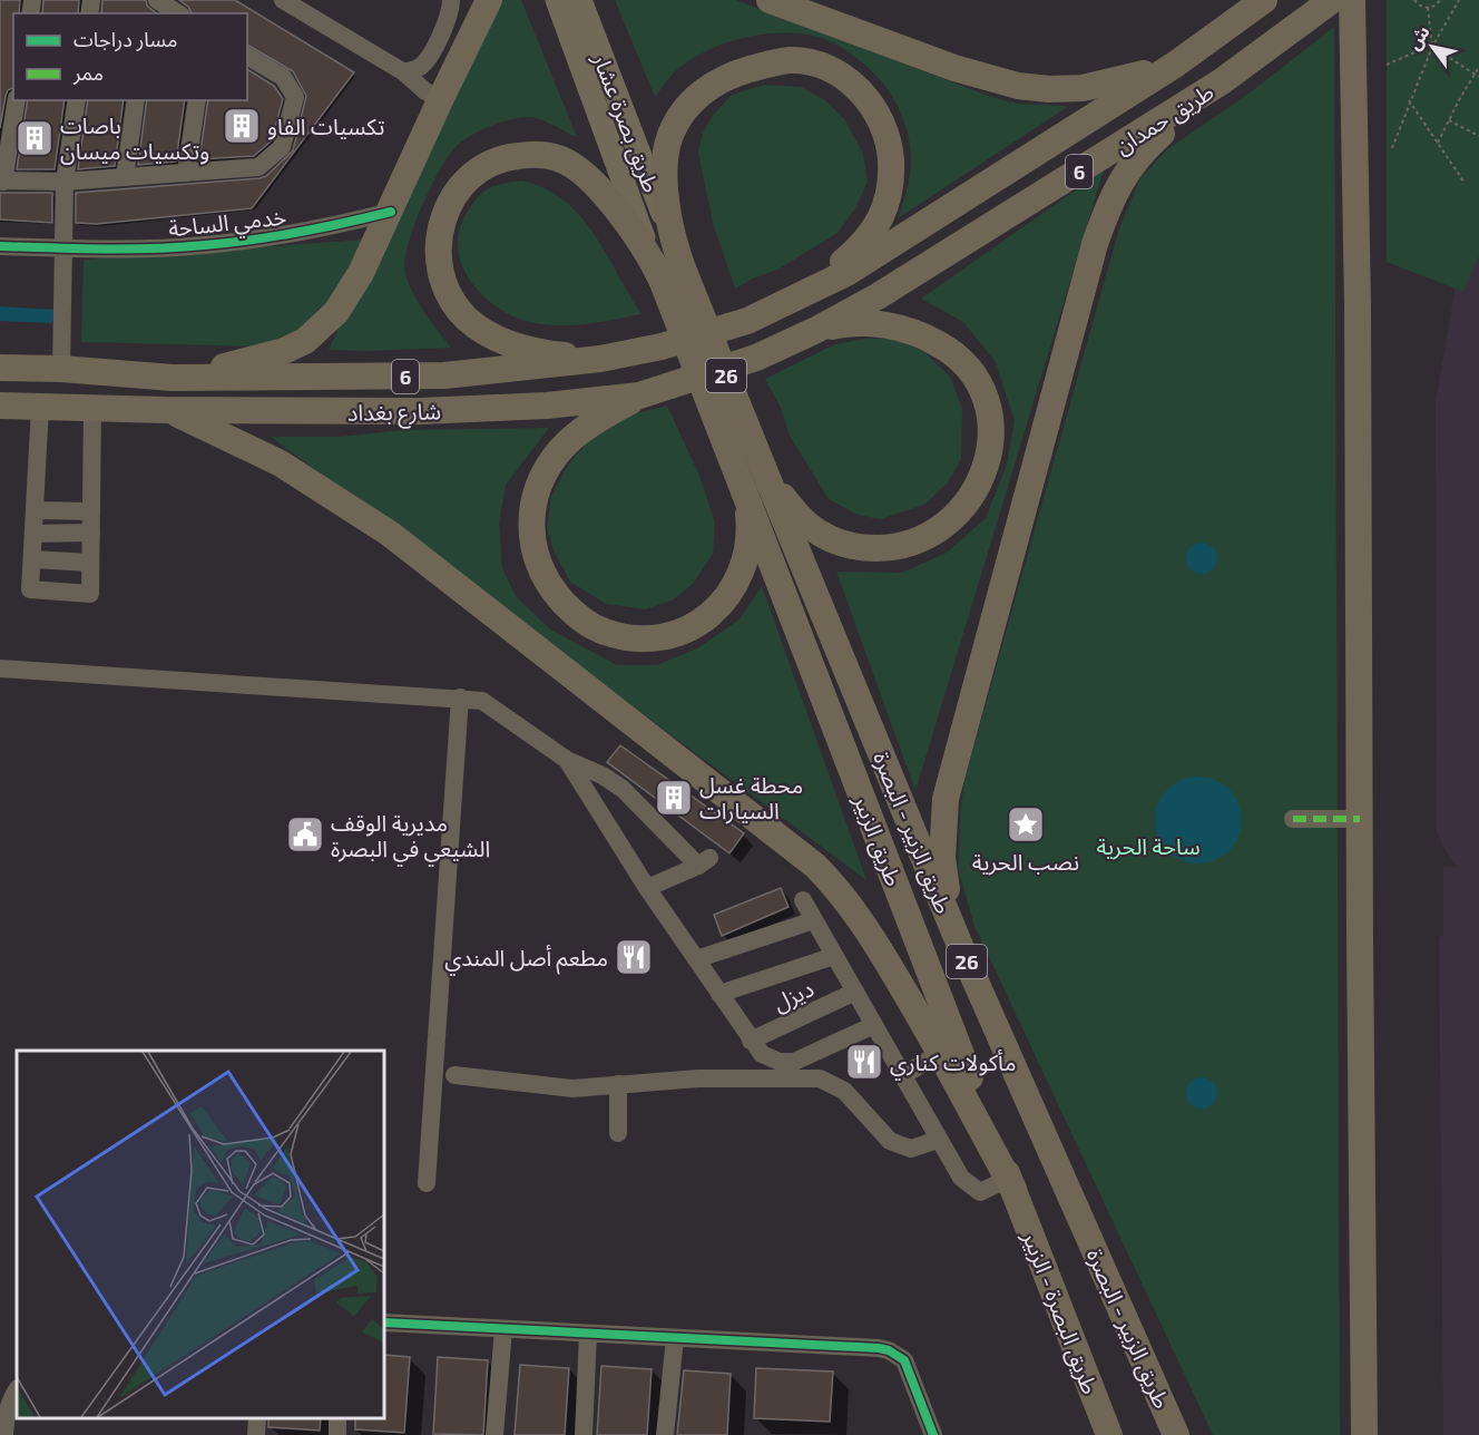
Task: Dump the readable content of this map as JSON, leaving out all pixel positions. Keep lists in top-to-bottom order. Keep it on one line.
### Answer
{"streets":{"highway":["طريق حمدان","6","26","شارع بغداد","طريق الزبير - البصرة","طريق الزبير","طريق البصرة - الزبير"],"main road":["طريق بصرة عشار"],"street":["خدمي الساحة","ديزل"]},"crossings":[["طريق حمدان","شارع بغداد"],["طريق بصرة عشار","26"],["26","طريق الزبير - البصرة"],["26","طريق الزبير"],["طريق الزبير","طريق البصرة - الزبير"]],"parks":["ساحة الحرية"],"places":{"building":["تكسيات الفاو","باصات وتكسيات ميسان","محطة غسل السيارات"],"place":["نصب الحرية"],"public building":["مديرية الوقف الشيعي في البصرة"],"restaurant":["مطعم أصل المندي","مأكولات كناري"]},"legend":["مسار دراجات","ممر"],"north":"top left"}
